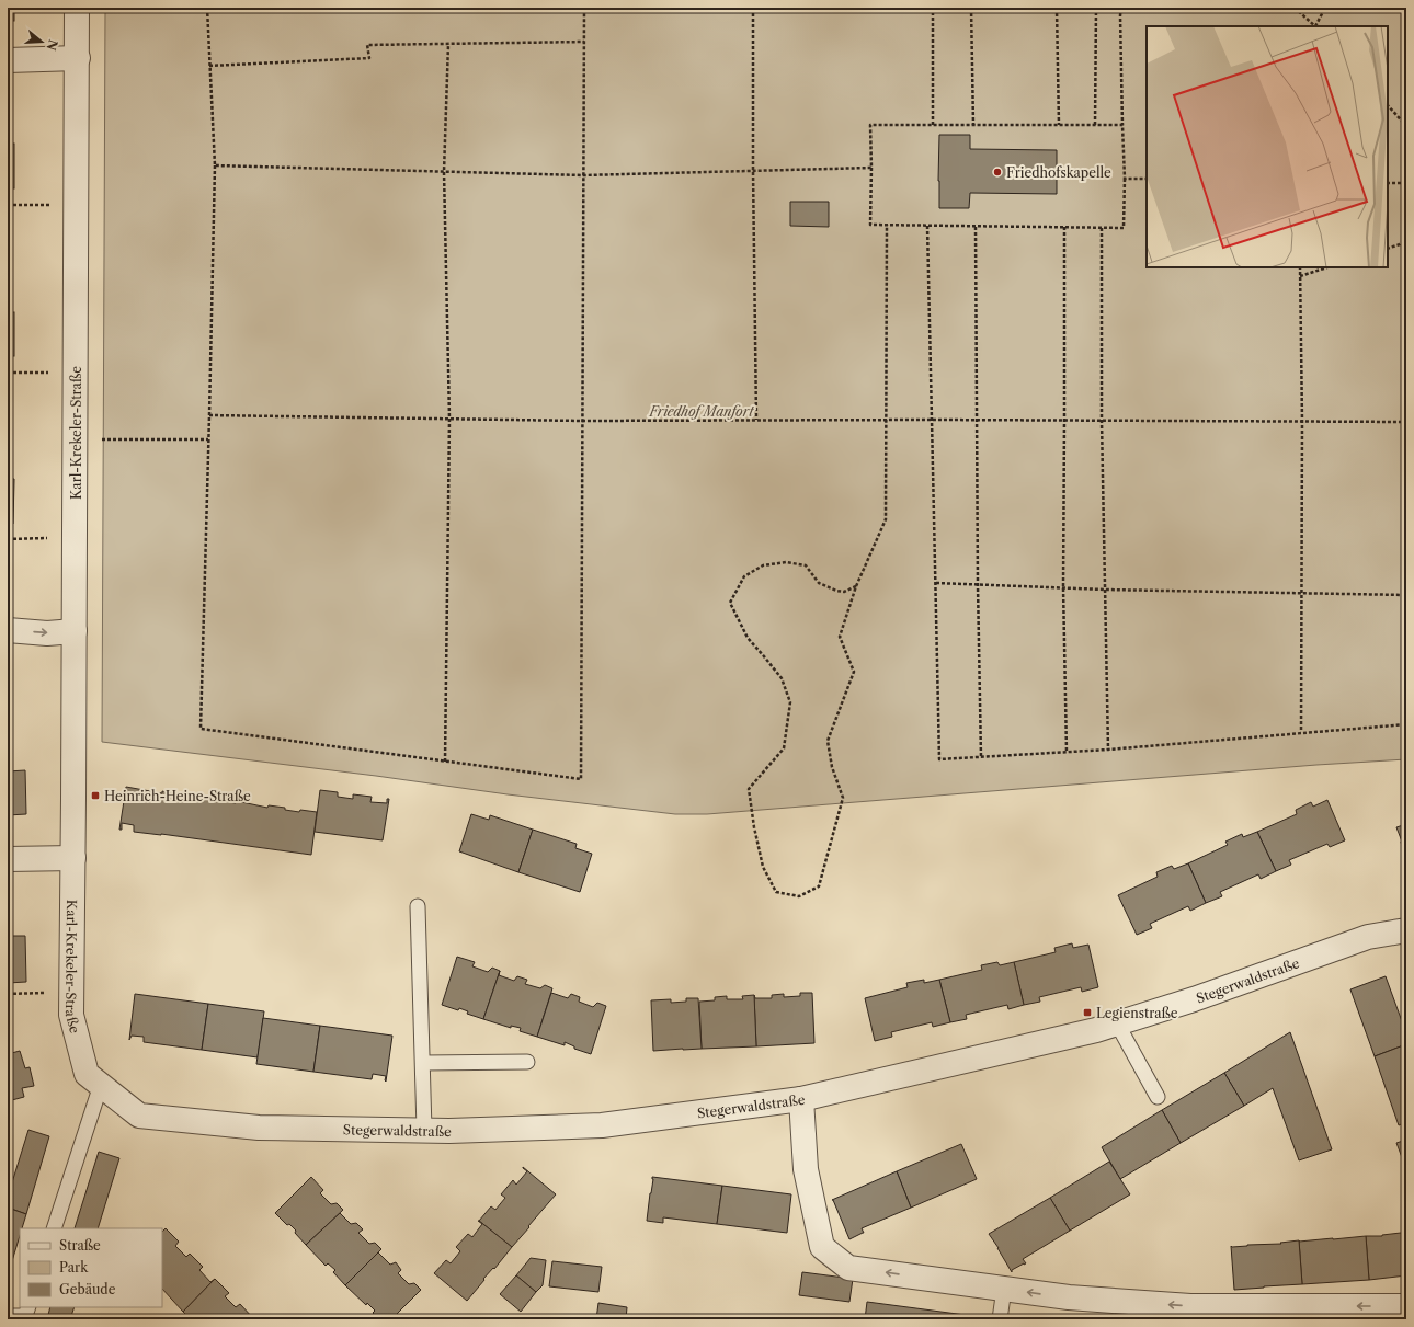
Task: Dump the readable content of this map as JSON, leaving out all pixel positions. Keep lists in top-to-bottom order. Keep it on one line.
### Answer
{"streets":{"street":["Karl-Krekeler-Straße","Stegerwaldstraße"]},"crossings":[["Karl-Krekeler-Straße","Stegerwaldstraße"]],"parks":["Friedhof Manfort"],"places":{"other":["Friedhofskapelle"],"transit":["Heinrich-Heine-Straße","Legienstraße"]},"legend":["Straße","Park","Gebäude"],"north":"right"}
